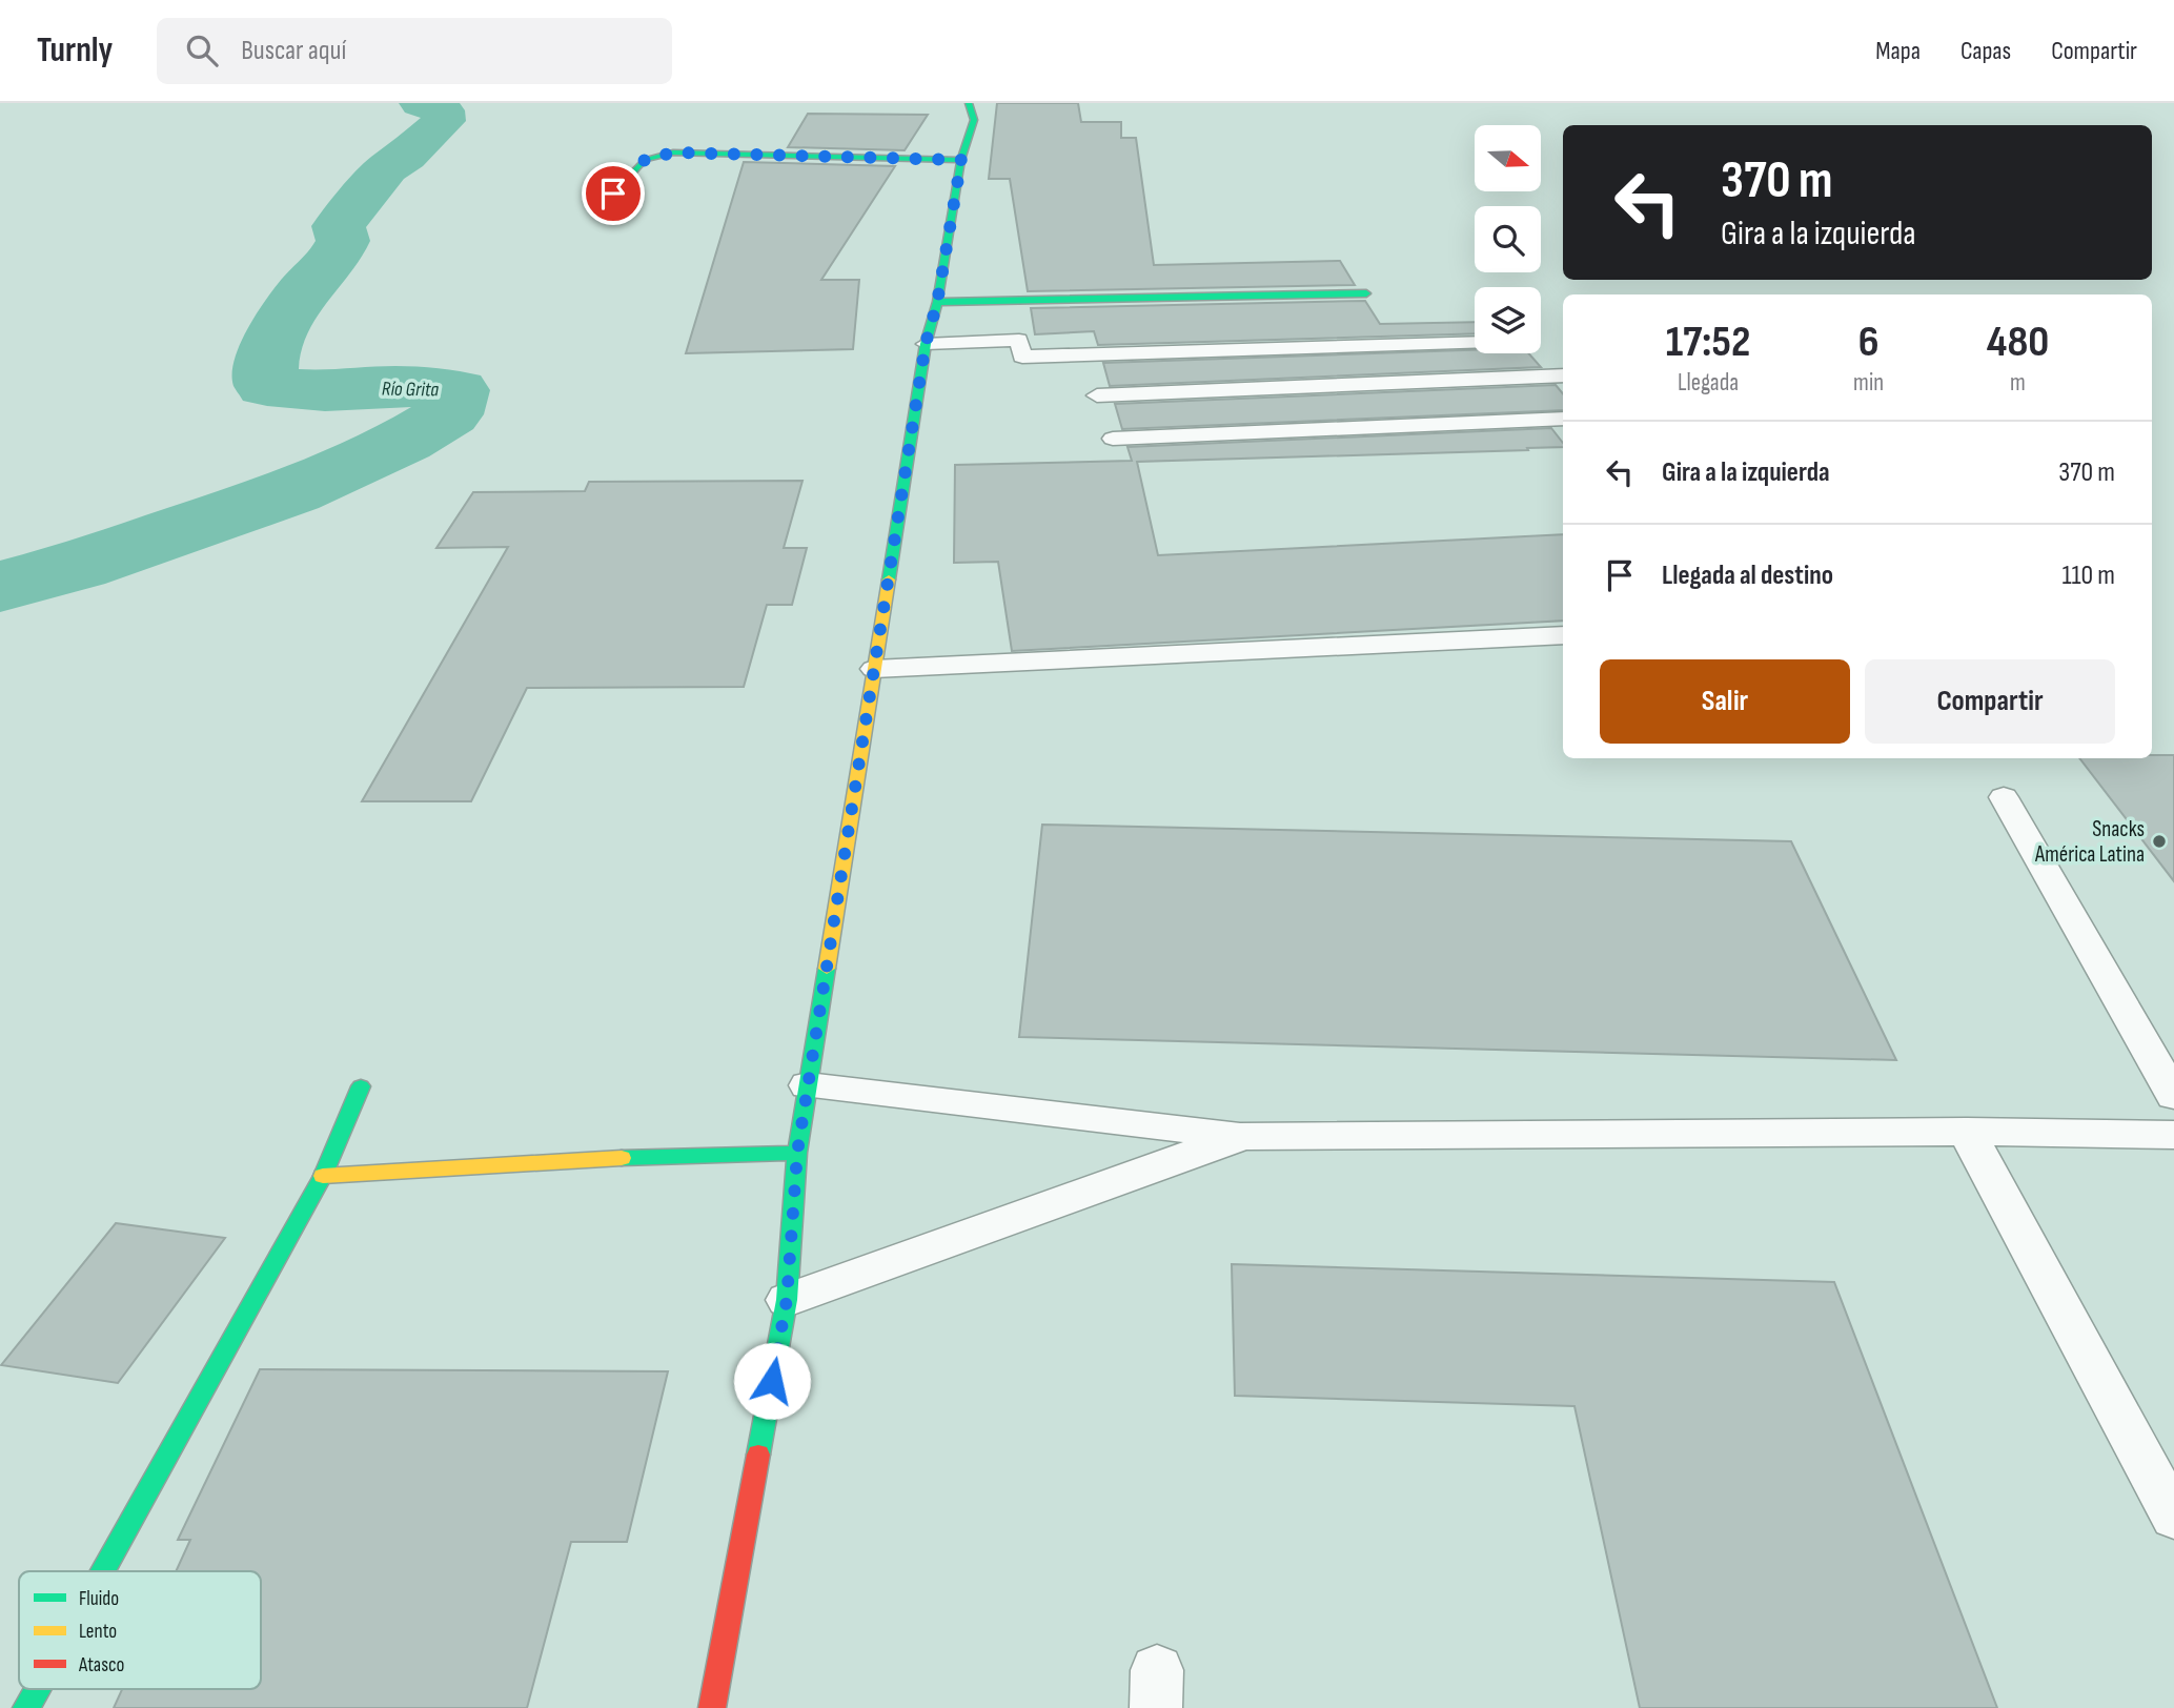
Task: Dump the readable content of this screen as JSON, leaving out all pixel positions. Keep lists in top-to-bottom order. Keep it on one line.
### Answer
{"water":["Río Grita"],"places":["Snacks América Latina"],"legend":["Fluido","Lento","Atasco"],"north":"right","page":{"header":"Turnly","search":"Buscar aquí","nav":["Mapa","Capas","Compartir"],"turn":["370 m","Gira a la izquierda"],"eta":["17:52","Llegada","6","min","480","m"],"list":[{"name":"Gira a la izquierda","value":"370 m"},{"name":"Llegada al destino","value":"110 m"}],"buttons":["Salir","Compartir"]}}
